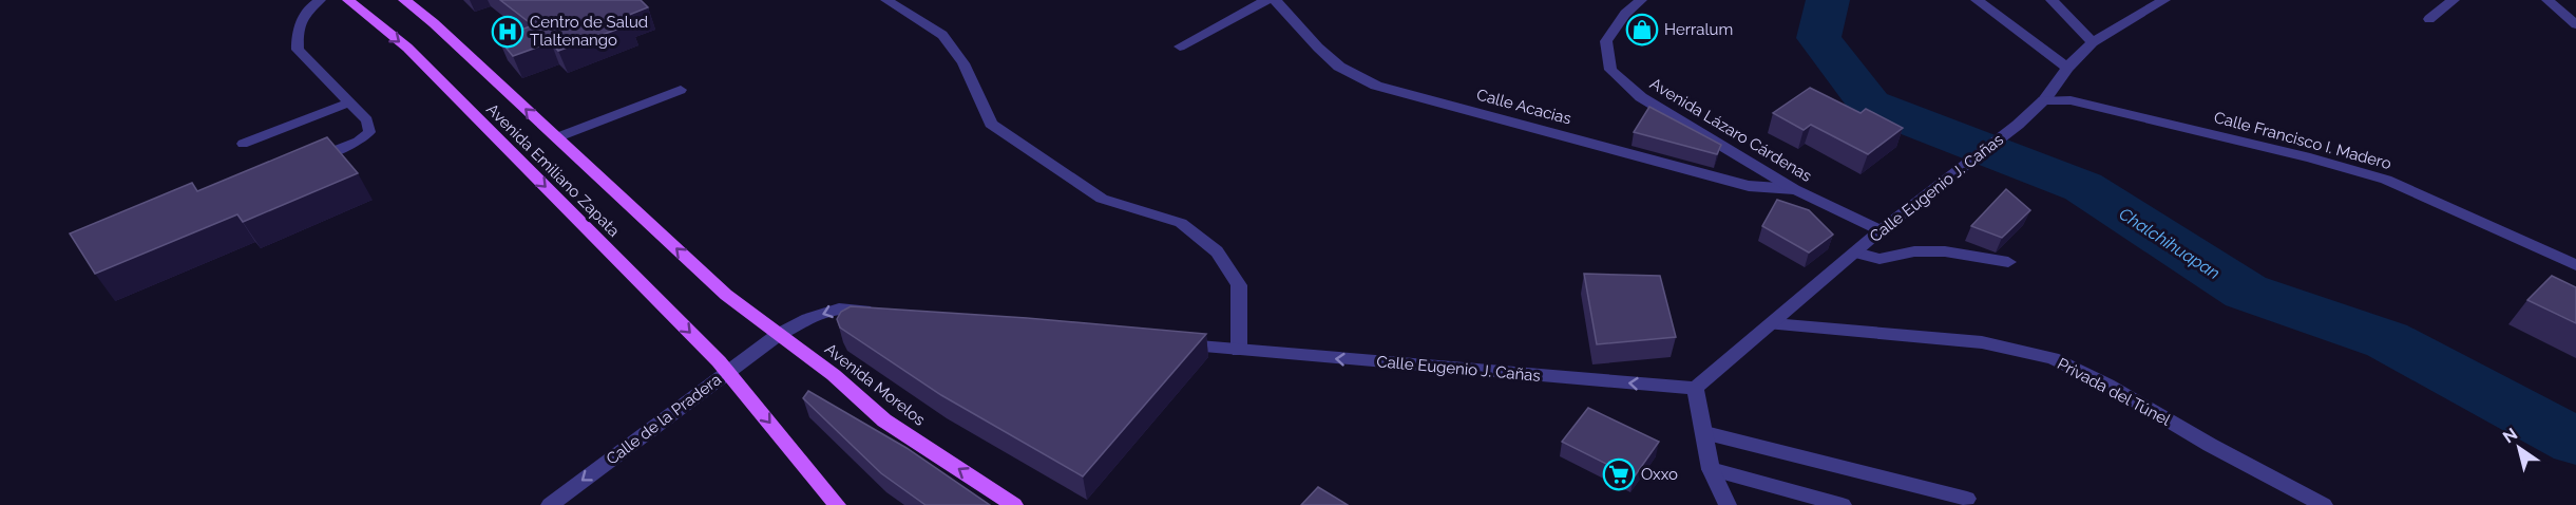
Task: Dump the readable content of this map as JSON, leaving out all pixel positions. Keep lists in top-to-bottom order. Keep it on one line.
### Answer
{"streets":{"main road":["Avenida Emiliano Zapata","Avenida Morelos"],"street":["Calle Acacias","Avenida Lázaro Cárdenas","Calle Francisco I. Madero","Calle Eugenio J. Cañas","Privada del Túnel","Calle de la Pradera"]},"crossings":[["Calle Acacias","Avenida Lázaro Cárdenas"],["Avenida Lázaro Cárdenas","Calle Eugenio J. Cañas"],["Calle Francisco I. Madero","Calle Eugenio J. Cañas"],["Avenida Emiliano Zapata","Avenida Morelos"],["Avenida Emiliano Zapata","Calle de la Pradera"],["Calle Eugenio J. Cañas","Privada del Túnel"],["Avenida Morelos","Calle de la Pradera"]],"one_way":["Calle Eugenio J. Cañas","Avenida Morelos","Calle de la Pradera"],"water":["Chalchihuapan"],"places":{"shop":["Herralum"],"hospital":["Centro de Salud Tlaltenango"],"supermarket":["Oxxo"]},"north":"top left"}
